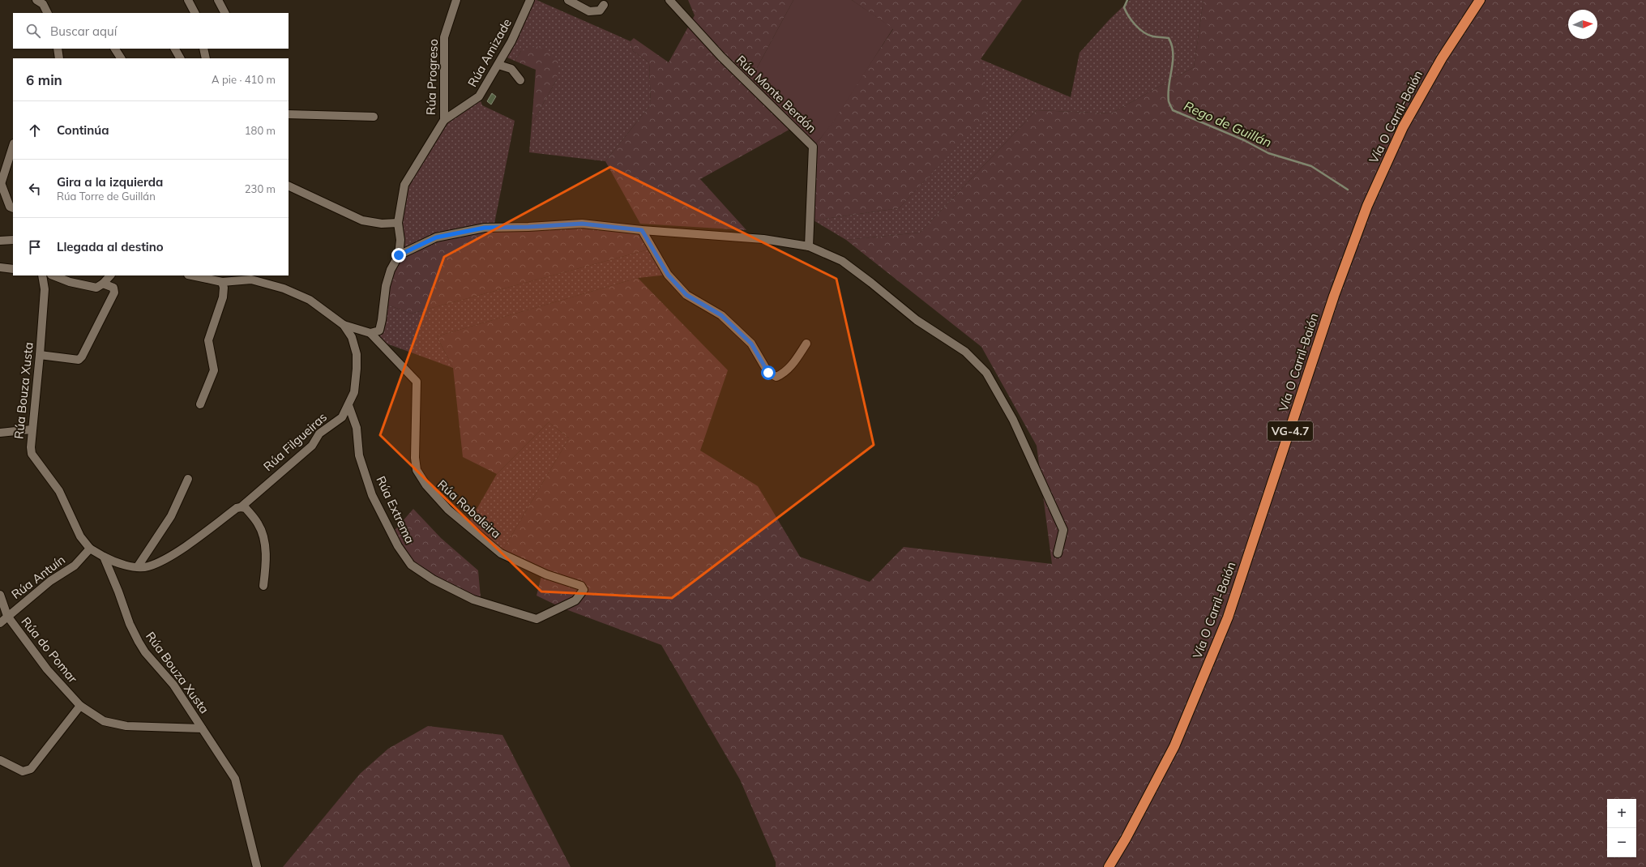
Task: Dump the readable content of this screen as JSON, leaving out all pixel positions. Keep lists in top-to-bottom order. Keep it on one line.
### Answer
{"streets":{"highway":["Vía O Carril-Baión","VG-4.7"],"street":["Rúa Amizade","Rúa Progreso","Rúa Monte Berdón","Rúa Bouza Xusta","Rúa Filgueiras","Rúa Robaleira","Rúa Extrema","Rúa Antuín","Rúa do Pomar"]},"crossings":[["Rúa Amizade","Rúa Progreso"],["Rúa Bouza Xusta","Rúa Filgueiras"],["Rúa Bouza Xusta","Rúa Antuín"],["Rúa Bouza Xusta","Rúa do Pomar"],["Rúa Filgueiras","Rúa Extrema"],["Rúa Robaleira","Rúa Extrema"],["Rúa Antuín","Rúa do Pomar"]],"water":["Rego de Guillán"],"north":"right","page":{"search":"Buscar aquí","heading":["6 min","A pie · 410 m"],"list":[["Continúa","180 m"],["Gira a la izquierda","Rúa Torre de Guillán","230 m"],"Llegada al destino"],"map_buttons":["+","−"]}}
